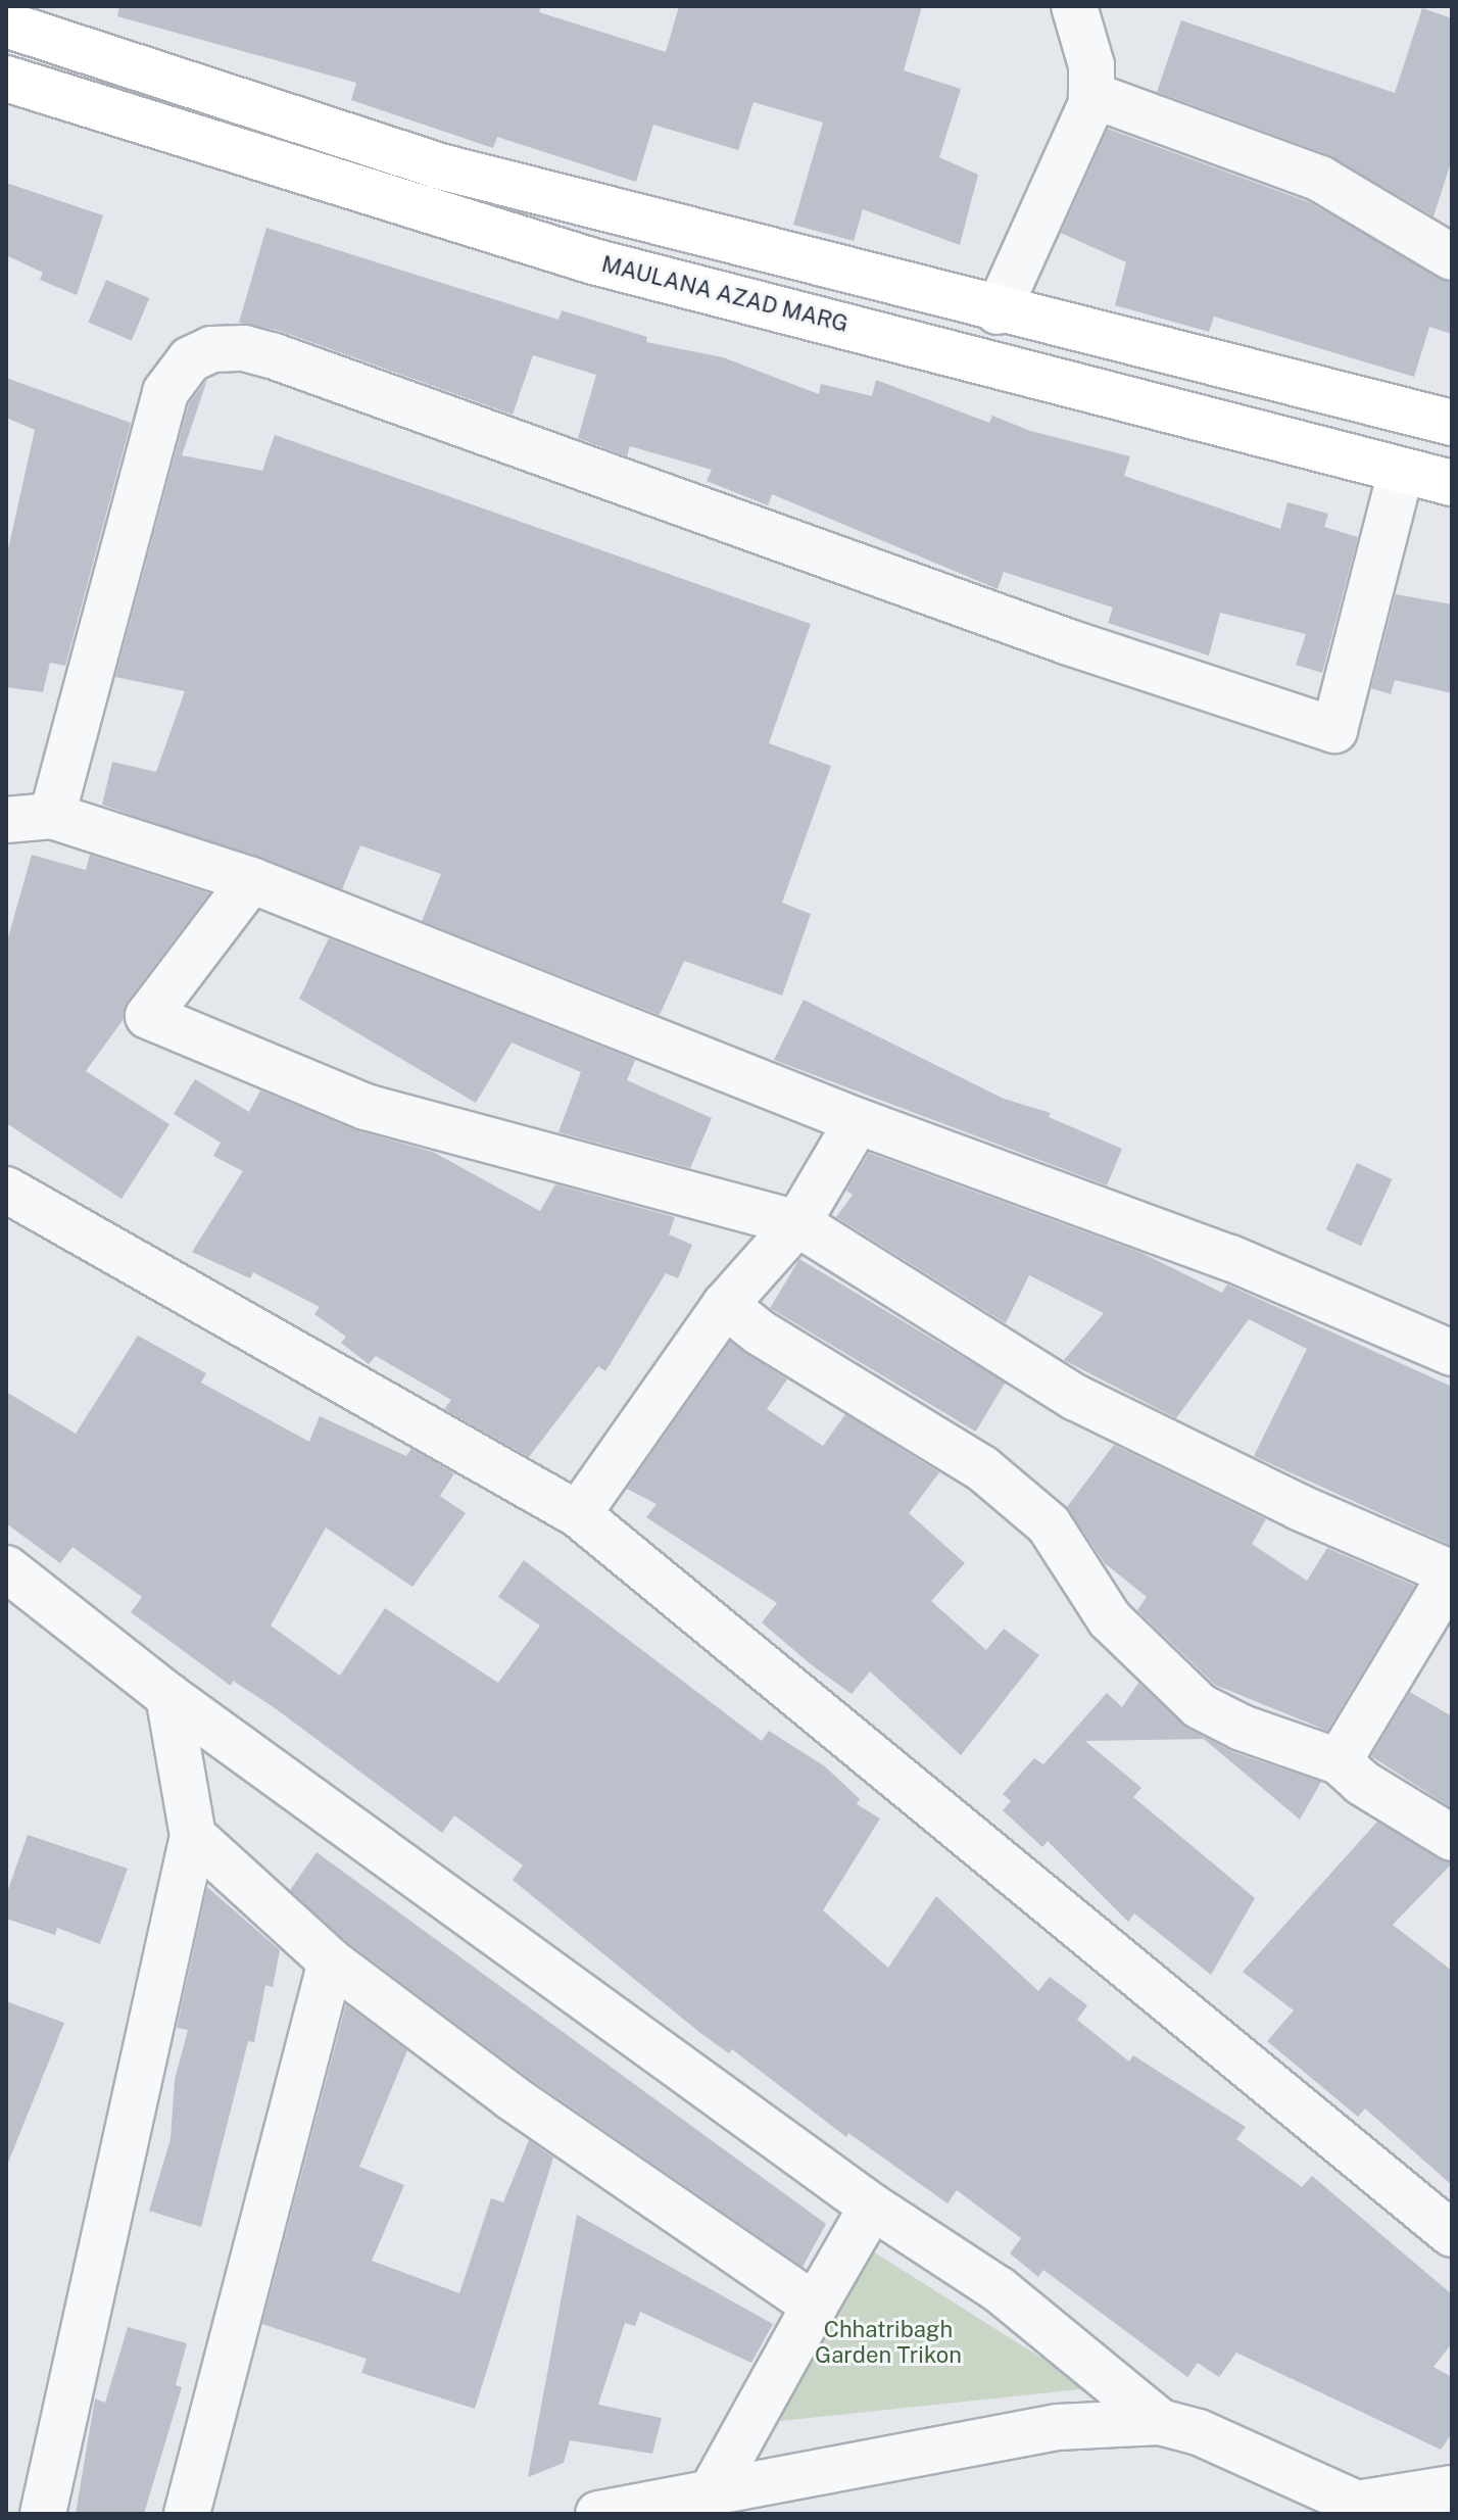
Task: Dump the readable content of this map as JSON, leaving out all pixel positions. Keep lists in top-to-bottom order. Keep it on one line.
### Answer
{"streets":{"main road":["MAULANA AZAD MARG"]},"parks":["Chhatribagh Garden Trikon"]}
